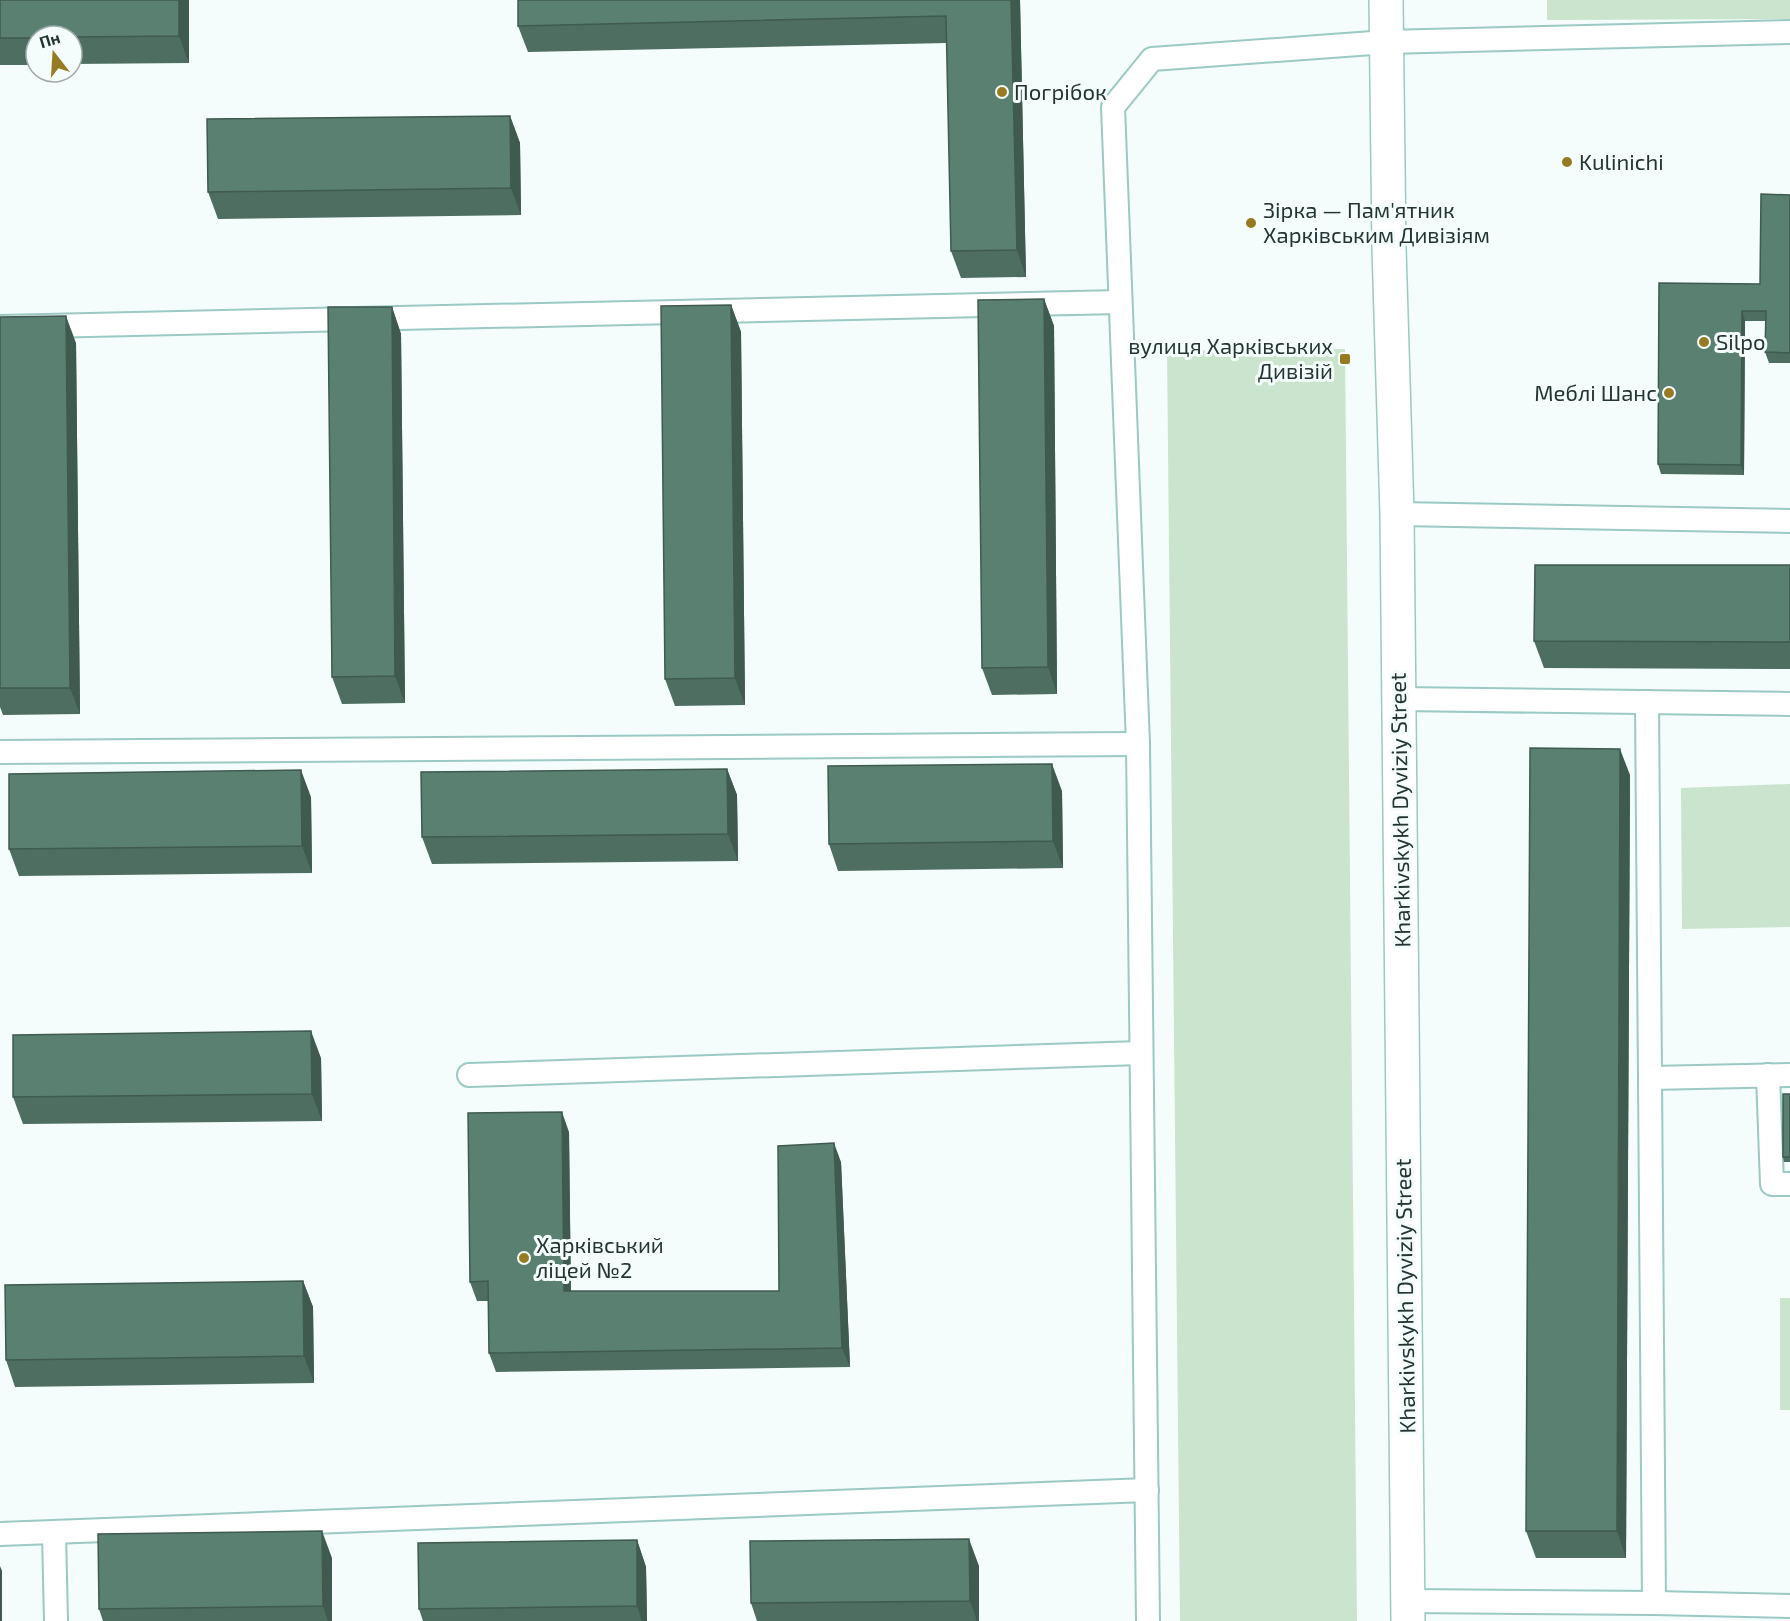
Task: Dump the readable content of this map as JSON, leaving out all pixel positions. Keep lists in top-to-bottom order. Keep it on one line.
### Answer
{"streets":{"street":["Kharkivskykh Dyviziy Street"]},"places":{"other":["Погрібок","Kulinichi","Зірка — Пам'ятник Харківським Дивізіям","Silpo","Меблі Шанс","Харківський ліцей №2"],"transit":["вулиця Харківських Дивізій"]},"north":"top"}
